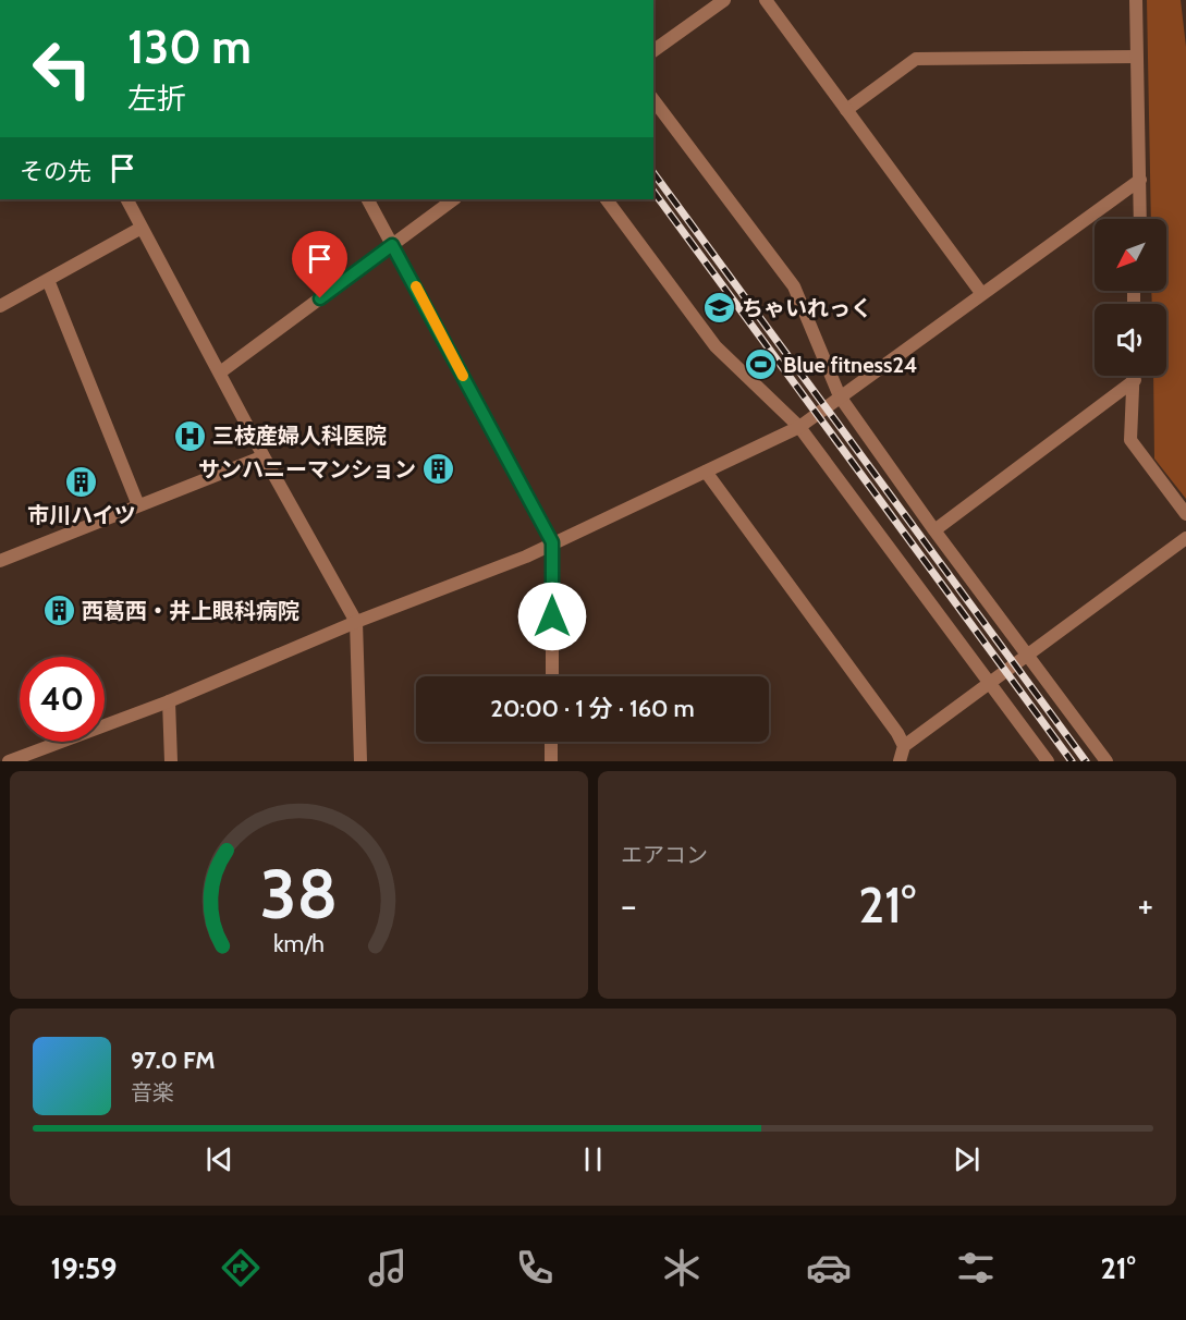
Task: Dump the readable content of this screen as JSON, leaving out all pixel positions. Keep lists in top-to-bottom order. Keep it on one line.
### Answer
{"places":{"school or university":["ちゃいれっく"],"sports":["Blue fitness24"],"hospital":["三枝産婦人科医院"],"building":["サンハニーマンション","市川ハイツ","西葛西・井上眼科病院"]},"north":"bottom left","page":{"turn":["130 m","左折"],"then":"その先","limit":"40","trip":"20:00 · 1 分 · 160 m","tile":"エアコン","heat":["−","21°","+"],"song":["97.0 FM","音楽"],"tabs":["19:59","21°"],"gauge":["38","km/h"]}}
